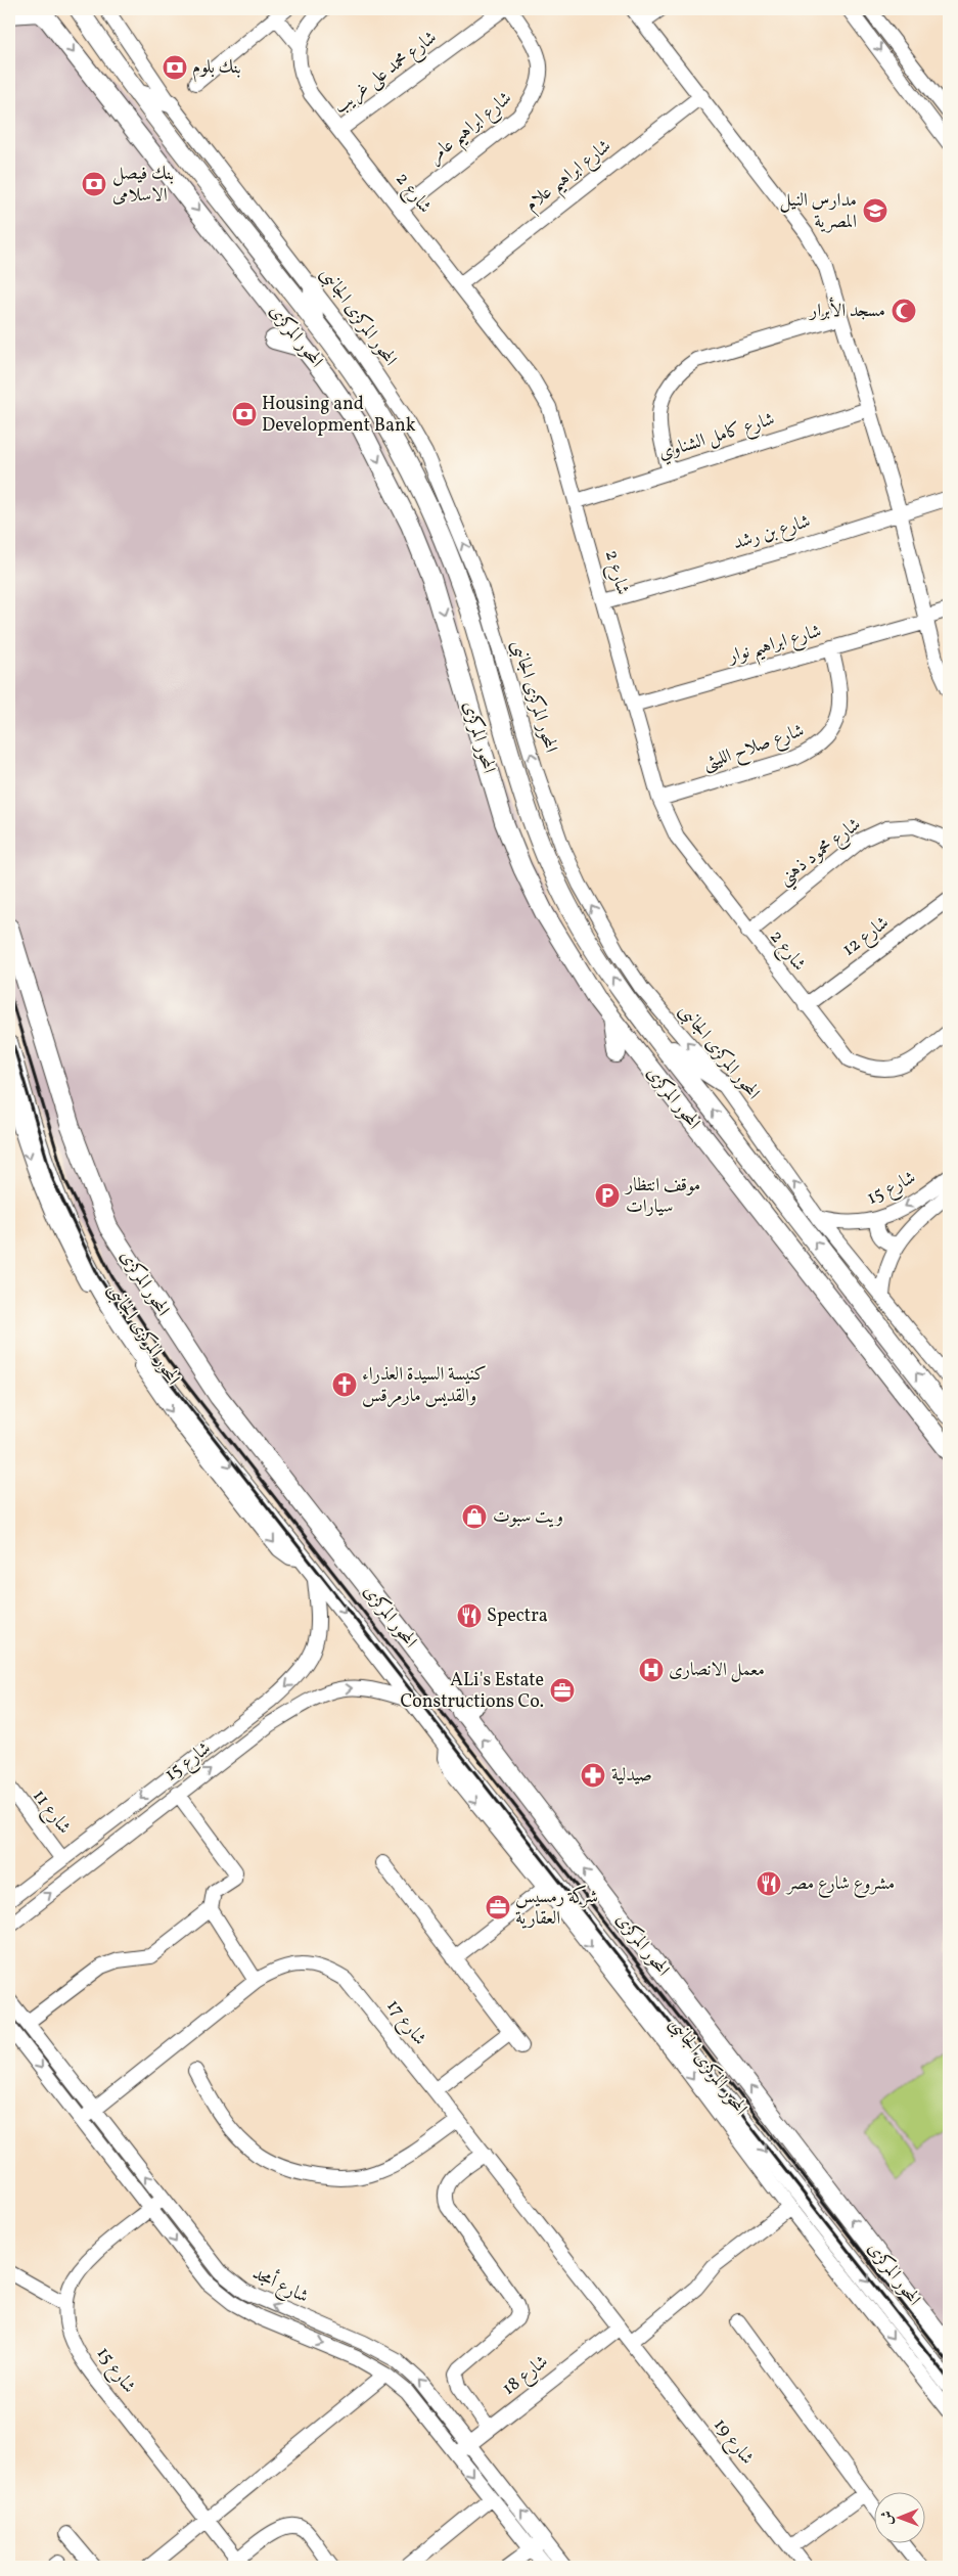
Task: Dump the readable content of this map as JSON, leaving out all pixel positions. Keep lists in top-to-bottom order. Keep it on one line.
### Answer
{"streets":{"main road":["المحور المركزى"],"street":["شارع محمد على غريب","شارع ابراهيم عامر","شارع ابراهيم علام","شارع 2","المحور المركزى الجانبى","شارع كامل الشناوي","شارع بن رشد","شارع ابراهيم نوار","شارع صلاح الليثى","شارع محمود ذهني","شارع 12","شارع 15","شارع 11","شارع 17","شارع أمجد","شارع 18","شارع 19"]},"crossings":[["شارع محمد على غريب","شارع 2"],["شارع ابراهيم عامر","شارع 2"],["شارع ابراهيم علام","شارع 2"],["شارع 2","شارع كامل الشناوي"],["شارع 2","شارع بن رشد"],["شارع 2","شارع ابراهيم نوار"],["شارع 2","شارع صلاح الليثى"],["شارع 2","شارع محمود ذهني"],["شارع 2","شارع 12"],["المحور المركزى الجانبى","المحور المركزى"],["المحور المركزى الجانبى","شارع 15"],["المحور المركزى","شارع 15"],["شارع ابراهيم نوار","شارع صلاح الليثى"],["شارع 15","شارع 11"],["شارع 15","شارع أمجد"],["شارع 17","شارع أمجد"],["شارع 17","شارع 18"],["شارع 17","شارع 19"],["شارع أمجد","شارع 18"]],"places":{"bank":["بنك بلوم","بنك فيصل الاسلامى","Housing and Development Bank"],"school or university":["مدارس النيل المصرية"],"mosque":["مسجد الأبرار"],"parking":["موقف انتظار سيارات"],"church":["كنيسة السيدة العذراء والقديس مارمرقس"],"shop":["ويت سبوت"],"restaurant":["Spectra","مشروع شارع مصر"],"hospital":["معمل الانصارى"],"office":["ALi's Estate Constructions Co.","شركة رمسيس العقارية"],"pharmacy":["صيدلية"]},"north":"left"}
